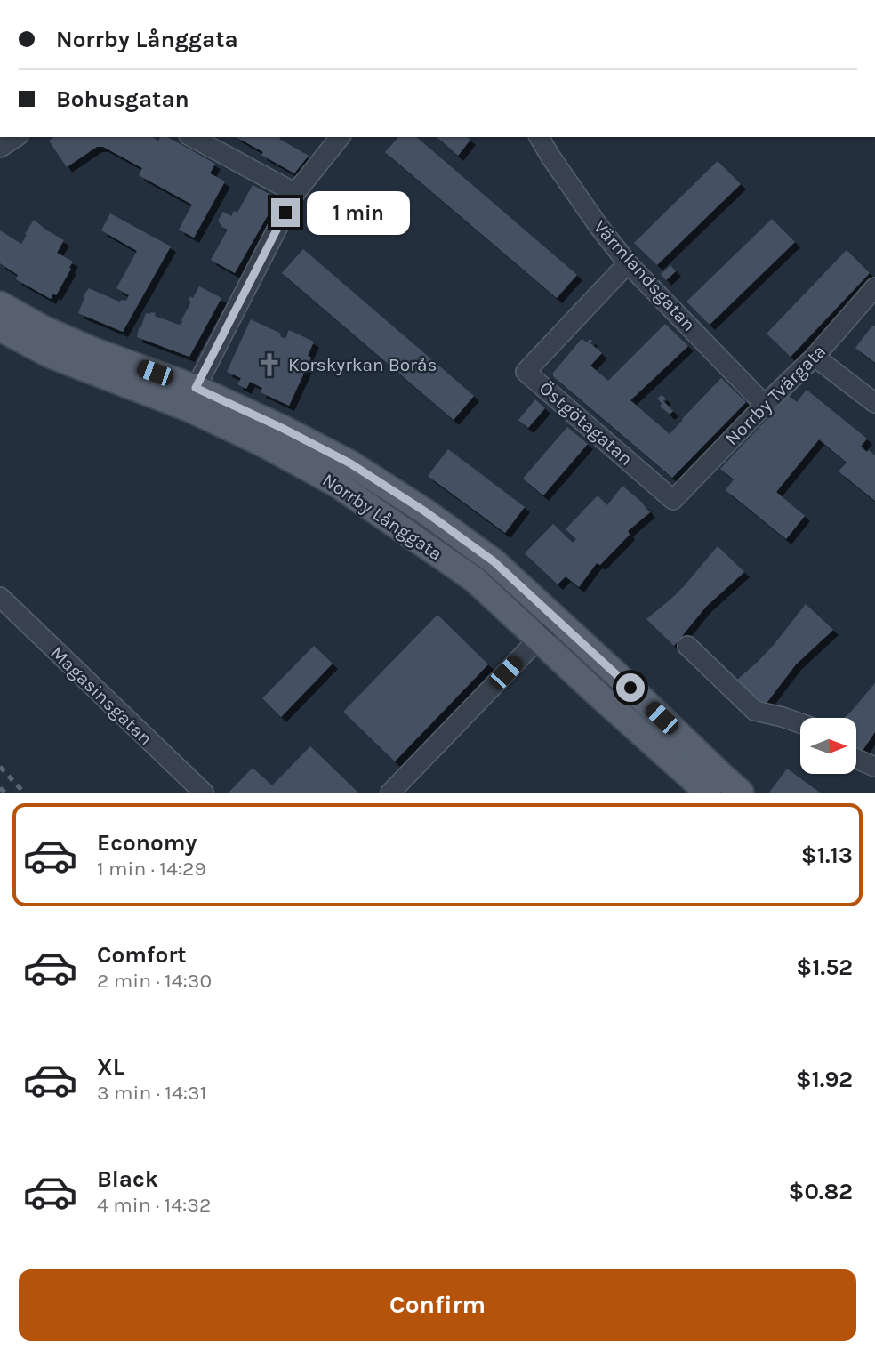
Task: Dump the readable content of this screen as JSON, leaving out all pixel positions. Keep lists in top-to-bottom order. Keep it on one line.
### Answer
{"streets":{"main road":["Norrby Långgata"],"street":["Värmlandsgatan","Norrby Tvärgata","Östgötagatan","Magasinsgatan"]},"crossings":[["Värmlandsgatan","Norrby Tvärgata"],["Värmlandsgatan","Östgötagatan"],["Norrby Tvärgata","Östgötagatan"]],"places":{"church":["Korskyrkan Borås"]},"north":"right","page":{"banner":["Norrby Långgata","Bohusgatan"],"bubble":"1 min","list":[{"name":"Economy","note":"1 min · 14:29","value":"$1.13"},{"name":"Comfort","note":"2 min · 14:30","value":"$1.52"},{"name":"XL","note":"3 min · 14:31","value":"$1.92"},{"name":"Black","note":"4 min · 14:32","value":"$0.82"}],"buttons":"Confirm"}}
